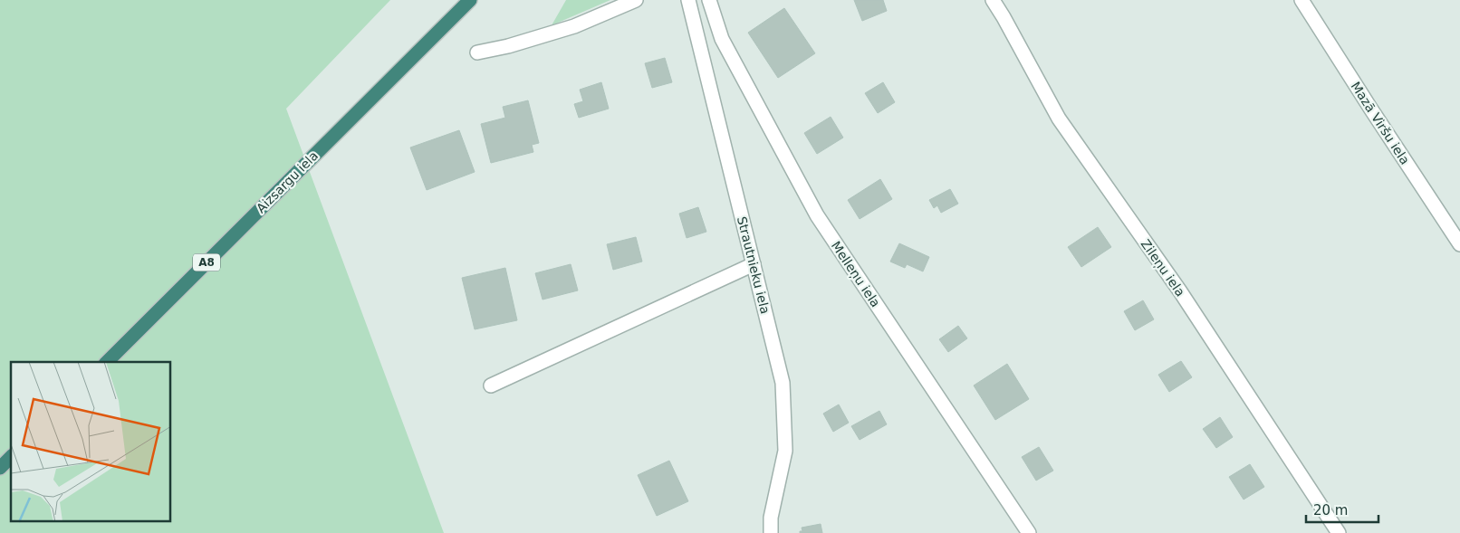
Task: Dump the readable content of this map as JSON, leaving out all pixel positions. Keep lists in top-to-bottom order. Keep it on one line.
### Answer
{"streets":{"highway":["Aizsargu iela","A8"],"street":["Mazā Viršu iela","Strautnieku iela","Zileņu iela","Melleņu iela"]},"scale_bar":"20 m"}
